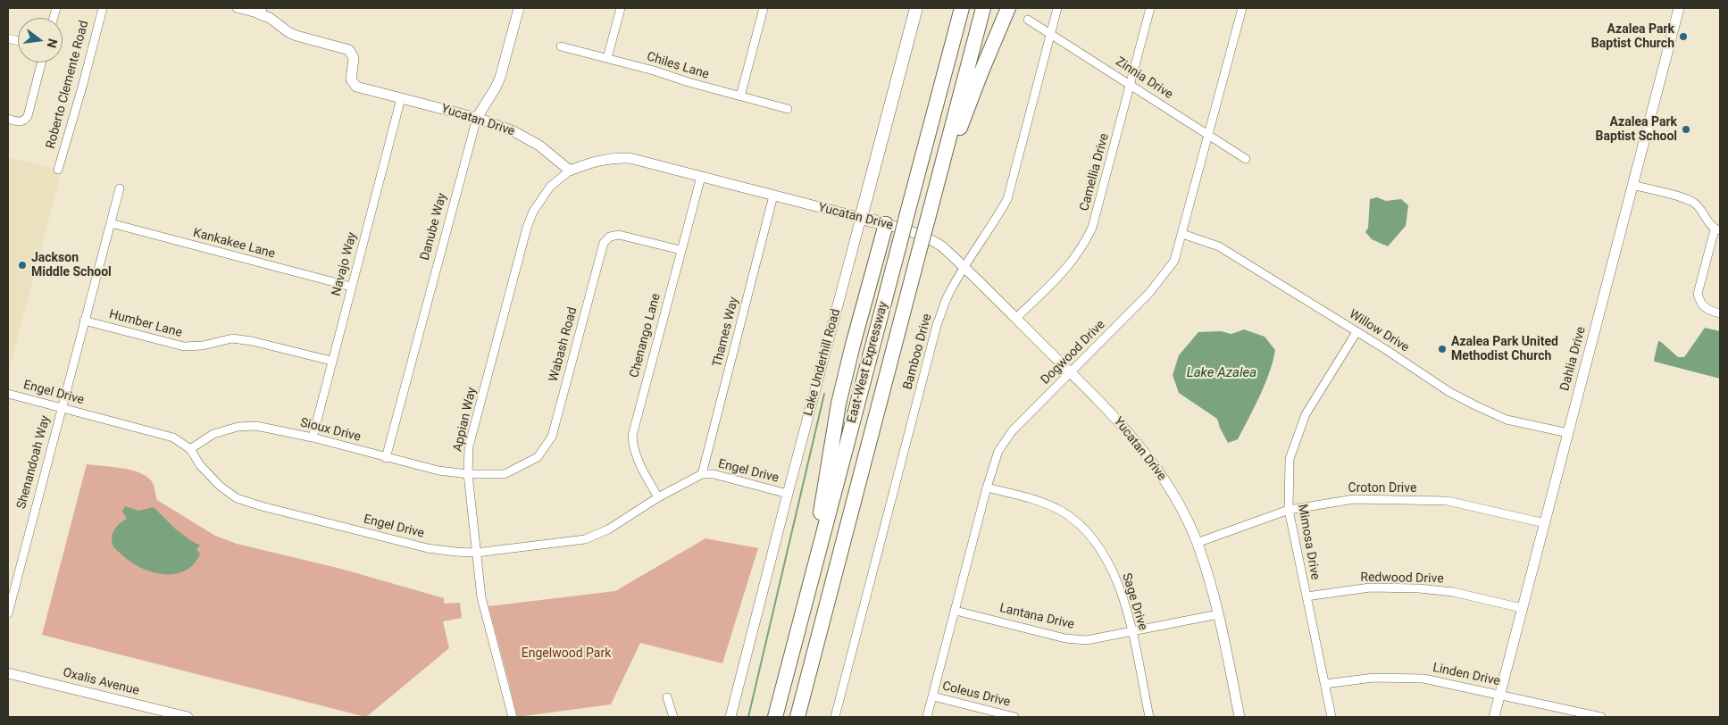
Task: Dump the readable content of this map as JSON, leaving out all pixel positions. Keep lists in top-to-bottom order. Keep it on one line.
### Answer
{"streets":{"highway":["East-West Expressway"],"main road":["Yucatan Drive","Lake Underhill Road"],"street":["Chiles Lane","Zinnia Drive","Roberto Clemente Road","Camellia Drive","Danube Way","Kankakee Lane","Navajo Way","Humber Lane","Willow Drive","Thames Way","Chenango Lane","Wabash Road","Bamboo Drive","Dogwood Drive","Dahlia Drive","Engel Drive","Appian Way","Sioux Drive","Shenandoah Way","Croton Drive","Mimosa Drive","Redwood Drive","Sage Drive","Lantana Drive","Linden Drive","Oxalis Avenue","Coleus Drive"]},"crossings":[["Zinnia Drive","Camellia Drive"],["Zinnia Drive","Bamboo Drive"],["Zinnia Drive","Dogwood Drive"],["Yucatan Drive","Camellia Drive"],["Yucatan Drive","Danube Way"],["Yucatan Drive","Navajo Way"],["Yucatan Drive","Thames Way"],["Yucatan Drive","Chenango Lane"],["Yucatan Drive","Bamboo Drive"],["Yucatan Drive","Dogwood Drive"],["Yucatan Drive","Lake Underhill Road"],["Yucatan Drive","Appian Way"],["Yucatan Drive","Croton Drive"],["Yucatan Drive","Lantana Drive"],["Danube Way","Sioux Drive"],["Kankakee Lane","Navajo Way"],["Kankakee Lane","Shenandoah Way"],["Navajo Way","Humber Lane"],["Navajo Way","Sioux Drive"],["Humber Lane","Shenandoah Way"],["Willow Drive","Dogwood Drive"],["Willow Drive","Dahlia Drive"],["Willow Drive","Mimosa Drive"],["Thames Way","Engel Drive"],["Chenango Lane","Wabash Road"],["Chenango Lane","Engel Drive"],["Wabash Road","Appian Way"],["Wabash Road","Sioux Drive"],["Dogwood Drive","Sage Drive"],["Dogwood Drive","Lantana Drive"],["Dogwood Drive","Coleus Drive"],["Dahlia Drive","Croton Drive"],["Dahlia Drive","Redwood Drive"],["Dahlia Drive","Linden Drive"],["Lake Underhill Road","Engel Drive"],["Engel Drive","Appian Way"],["Engel Drive","Sioux Drive"],["Engel Drive","Shenandoah Way"],["Appian Way","Sioux Drive"],["Croton Drive","Mimosa Drive"],["Mimosa Drive","Redwood Drive"],["Mimosa Drive","Linden Drive"],["Sage Drive","Lantana Drive"]],"water":["Lake Azalea"],"parks":["Engelwood Park"],"places":["Azalea Park Baptist Church","Azalea Park Baptist School","Jackson Middle School","Azalea Park United Methodist Church"],"north":"right"}
